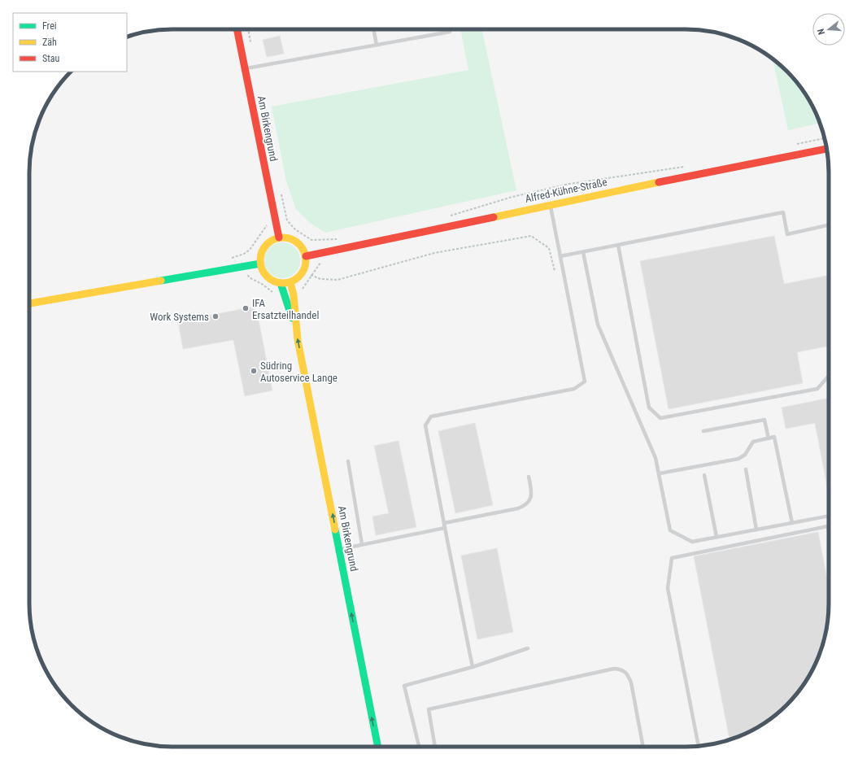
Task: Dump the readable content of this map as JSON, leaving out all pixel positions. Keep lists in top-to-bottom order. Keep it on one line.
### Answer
{"streets":{"main road":["Am Birkengrund","Alfred-Kühne-Straße"]},"crossings":[["Am Birkengrund","Alfred-Kühne-Straße"]],"one_way":["Am Birkengrund"],"places":["IFA Ersatzteilhandel","Work Systems","Südring Autoservice Lange"],"legend":["Frei","Zäh","Stau"],"north":"left"}
